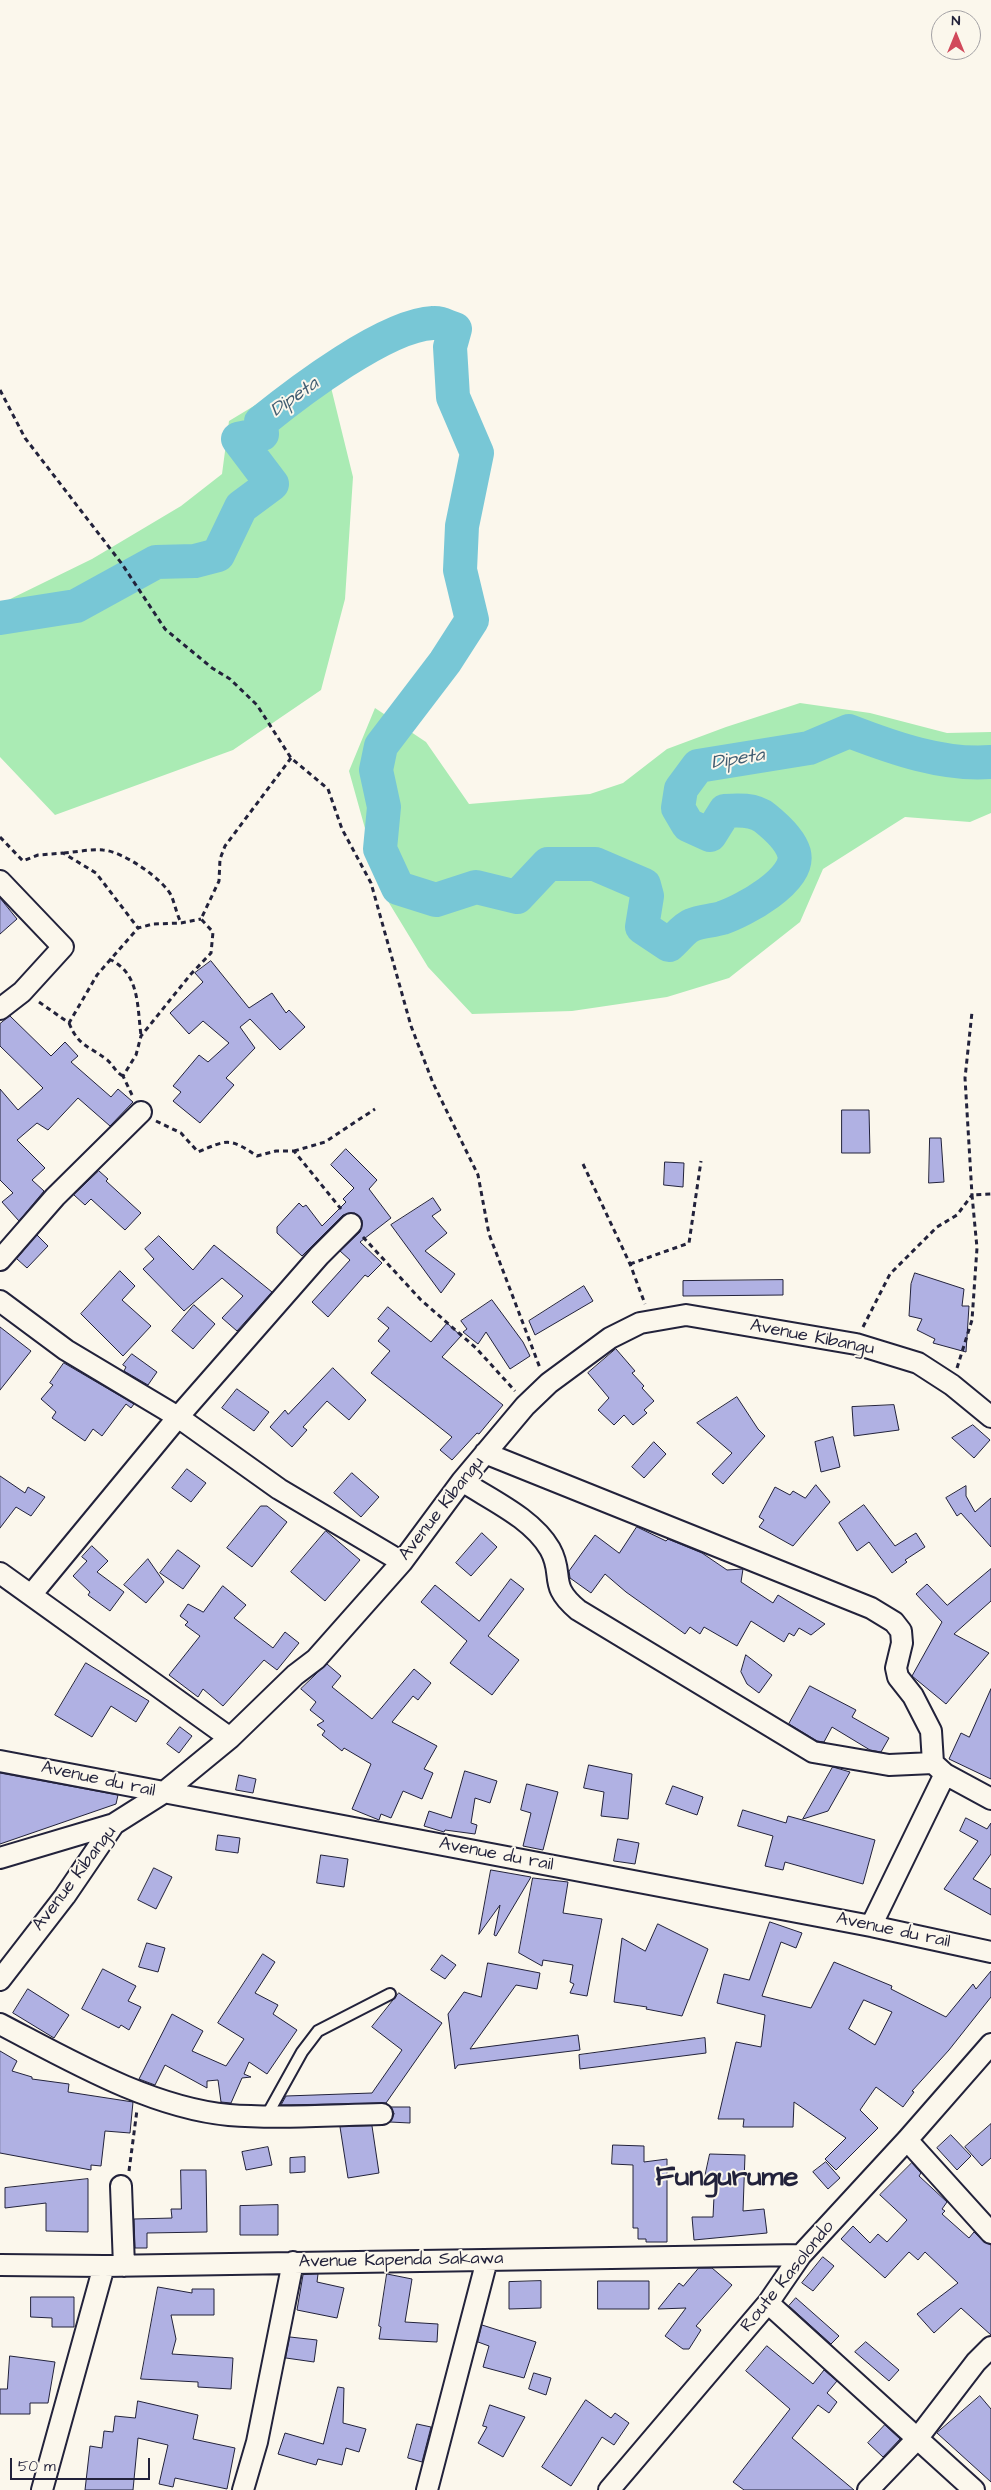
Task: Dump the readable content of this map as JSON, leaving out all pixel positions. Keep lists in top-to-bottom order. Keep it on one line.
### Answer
{"streets":{"street":["Avenue Kibangu","Avenue du rail","Avenue Kapenda Sakawa","Route Kasolondo"]},"crossings":[["Avenue Kibangu","Avenue du rail"],["Avenue Kapenda Sakawa","Route Kasolondo"]],"districts":["Fungurume"],"water":["Dipeta"],"scale_bar":"50 m","north":"top"}
